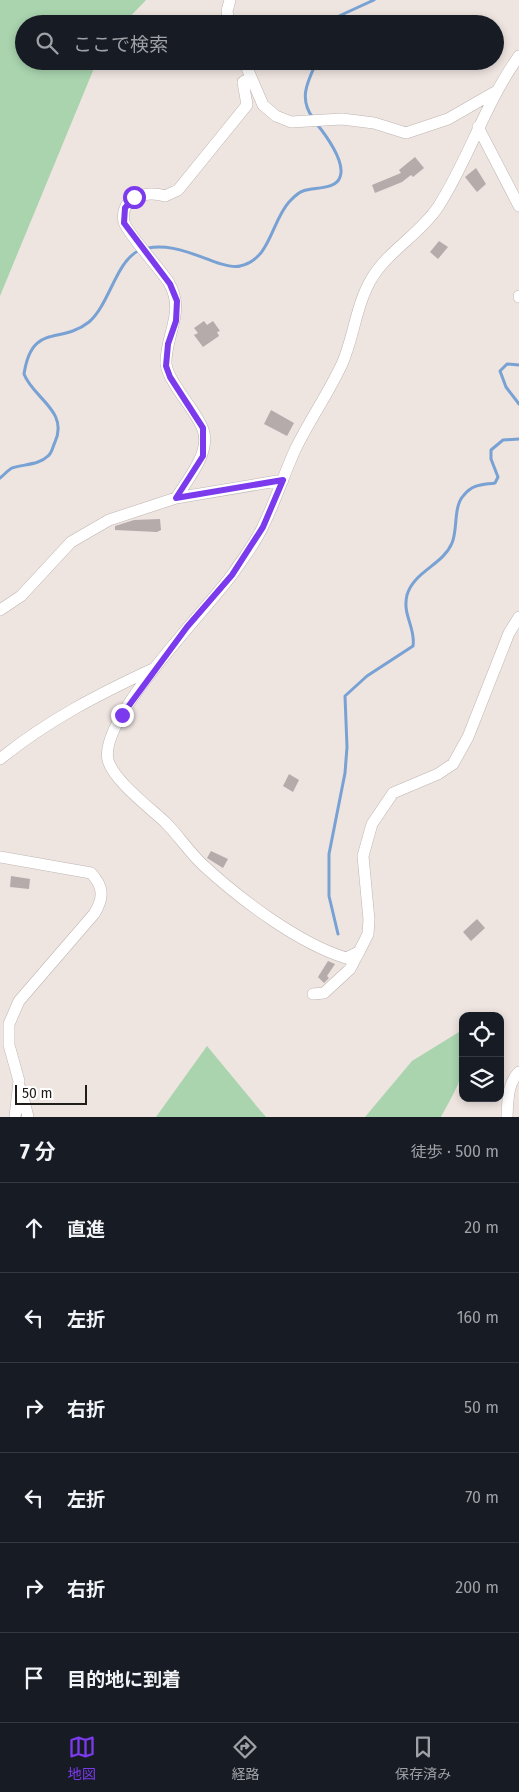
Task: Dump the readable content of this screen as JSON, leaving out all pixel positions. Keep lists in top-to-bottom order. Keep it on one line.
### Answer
{"scale_bar":"50 m","page":{"search":"ここで検索","scale":"50 m","heading":["7 分","徒歩 · 500 m"],"list":[["直進","20 m"],["左折","160 m"],["右折","50 m"],["左折","70 m"],["右折","200 m"],"目的地に到着"],"nav":["地図","経路","保存済み"]}}
